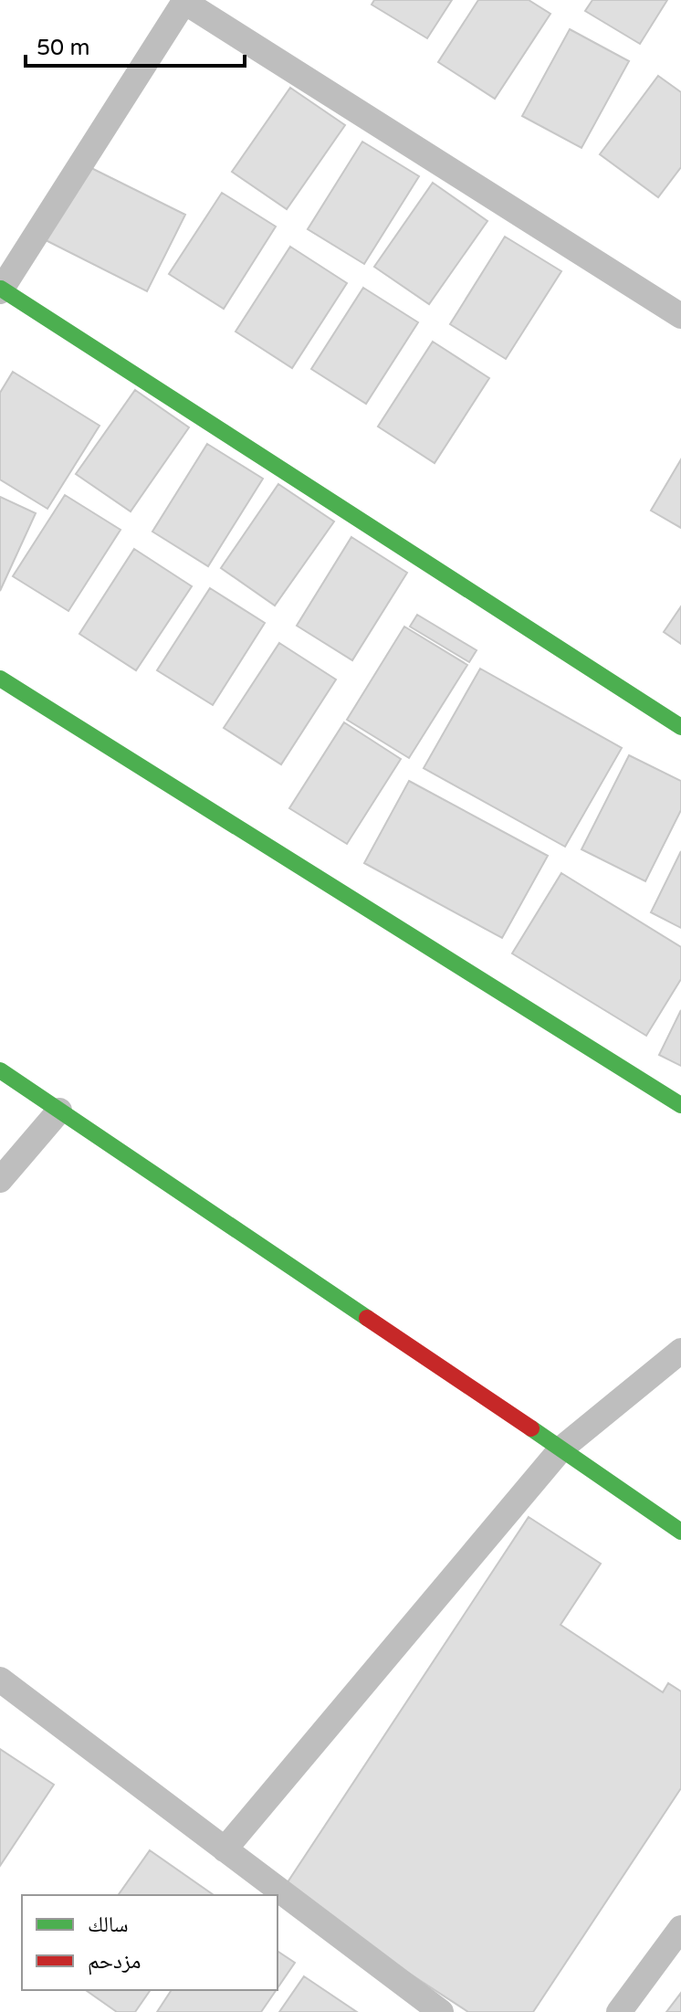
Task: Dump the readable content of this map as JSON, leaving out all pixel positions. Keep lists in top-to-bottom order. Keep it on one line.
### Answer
{"legend":["سالك","مزدحم"],"scale_bar":"50 m"}
